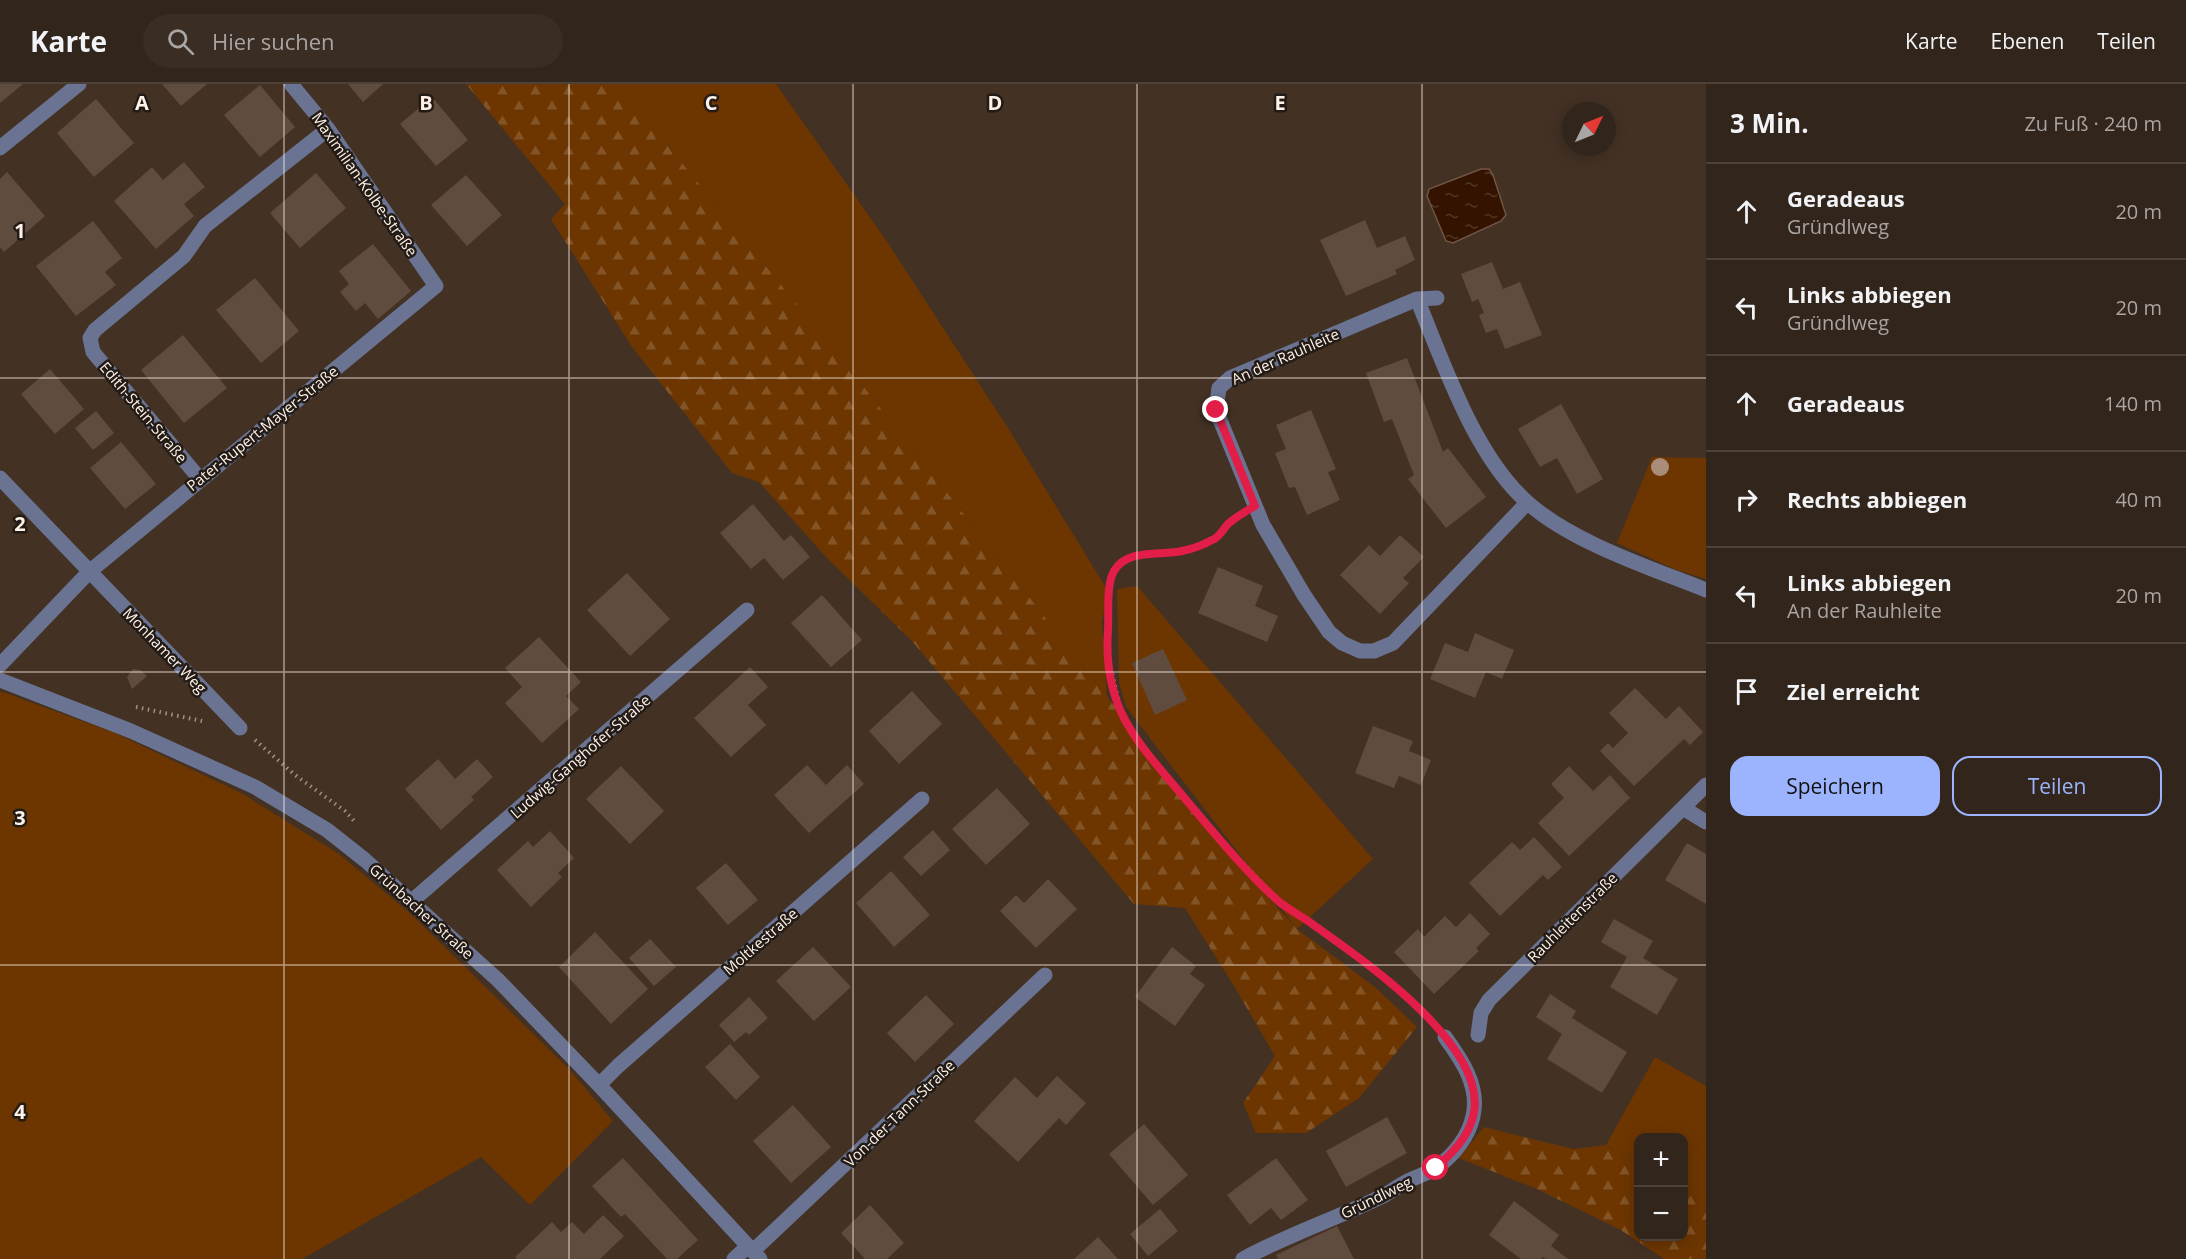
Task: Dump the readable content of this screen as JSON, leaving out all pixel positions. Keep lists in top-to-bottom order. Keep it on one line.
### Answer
{"streets":{"street":["Maximilian-Kolbe-Straße","An der Rauhleite","Edith-Stein-Straße","Pater-Rupert-Mayer-Straße","Monhamer Weg","Ludwig-Ganghofer-Straße","Grünbacher Straße","Rauhleitenstraße","Moltkestraße","Von-der-Tann-Straße","Gründlweg"]},"crossings":[["Maximilian-Kolbe-Straße","Edith-Stein-Straße"],["Maximilian-Kolbe-Straße","Pater-Rupert-Mayer-Straße"],["Edith-Stein-Straße","Pater-Rupert-Mayer-Straße"],["Pater-Rupert-Mayer-Straße","Monhamer Weg"],["Ludwig-Ganghofer-Straße","Grünbacher Straße"],["Grünbacher Straße","Moltkestraße"],["Grünbacher Straße","Von-der-Tann-Straße"]],"north":"top right","page":{"header":"Karte","search":"Hier suchen","nav":["Karte","Ebenen","Teilen"],"heading":["3 Min.","Zu Fuß · 240 m"],"list":[["Geradeaus","Gründlweg","20 m"],["Links abbiegen","Gründlweg","20 m"],["Geradeaus","140 m"],["Rechts abbiegen","40 m"],["Links abbiegen","An der Rauhleite","20 m"],"Ziel erreicht"],"buttons":["Speichern","Teilen"],"map_buttons":["+","−"]},"grid":{"columns":["A","B","C","D","E"],"rows":["1","2","3","4"]}}
